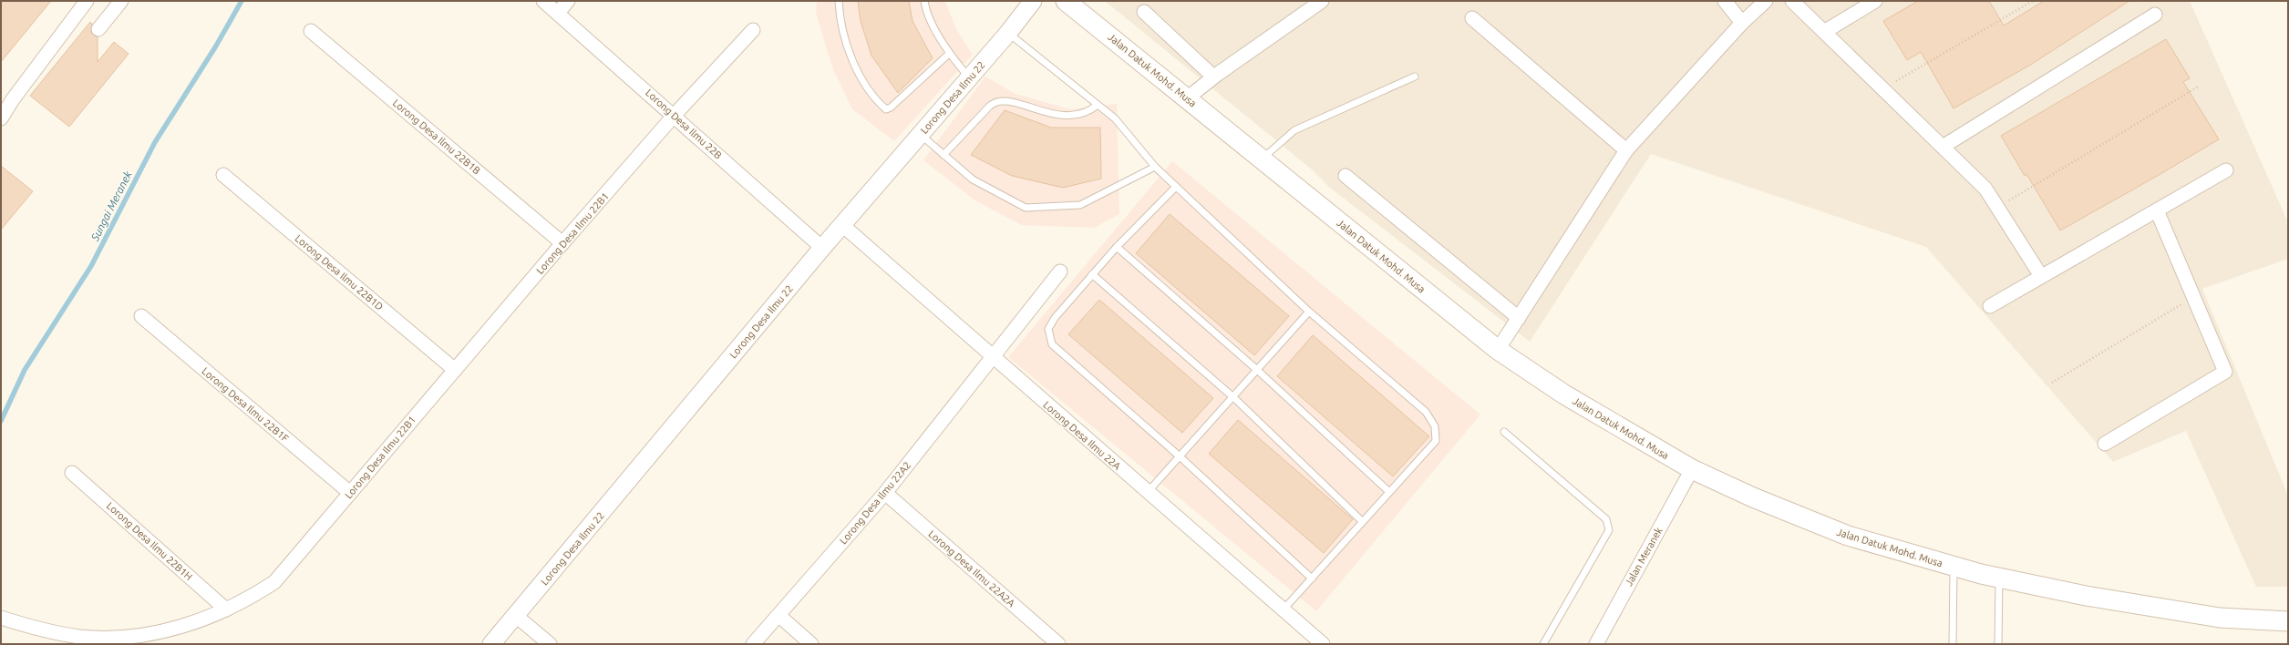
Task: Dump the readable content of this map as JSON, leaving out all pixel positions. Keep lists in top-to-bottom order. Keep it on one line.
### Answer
{"streets":{"main road":["Jalan Datuk Mohd. Musa"],"street":["Lorong Desa Ilmu 22","Lorong Desa Ilmu 22B","Lorong Desa Ilmu 22B1B","Lorong Desa Ilmu 22B1","Lorong Desa Ilmu 22B1D","Lorong Desa Ilmu 22B1F","Lorong Desa Ilmu 22A","Lorong Desa Ilmu 22A2","Lorong Desa Ilmu 22B1H","Jalan Meranek","Lorong Desa Ilmu 22A2A"]},"crossings":[["Jalan Datuk Mohd. Musa","Jalan Meranek"],["Lorong Desa Ilmu 22","Lorong Desa Ilmu 22B"],["Lorong Desa Ilmu 22","Lorong Desa Ilmu 22A"],["Lorong Desa Ilmu 22B","Lorong Desa Ilmu 22B1"],["Lorong Desa Ilmu 22B1B","Lorong Desa Ilmu 22B1"],["Lorong Desa Ilmu 22B1","Lorong Desa Ilmu 22B1D"],["Lorong Desa Ilmu 22B1","Lorong Desa Ilmu 22B1F"],["Lorong Desa Ilmu 22B1","Lorong Desa Ilmu 22B1H"],["Lorong Desa Ilmu 22A","Lorong Desa Ilmu 22A2"],["Lorong Desa Ilmu 22A2","Lorong Desa Ilmu 22A2A"]],"water":["Sungai Meranek"]}
